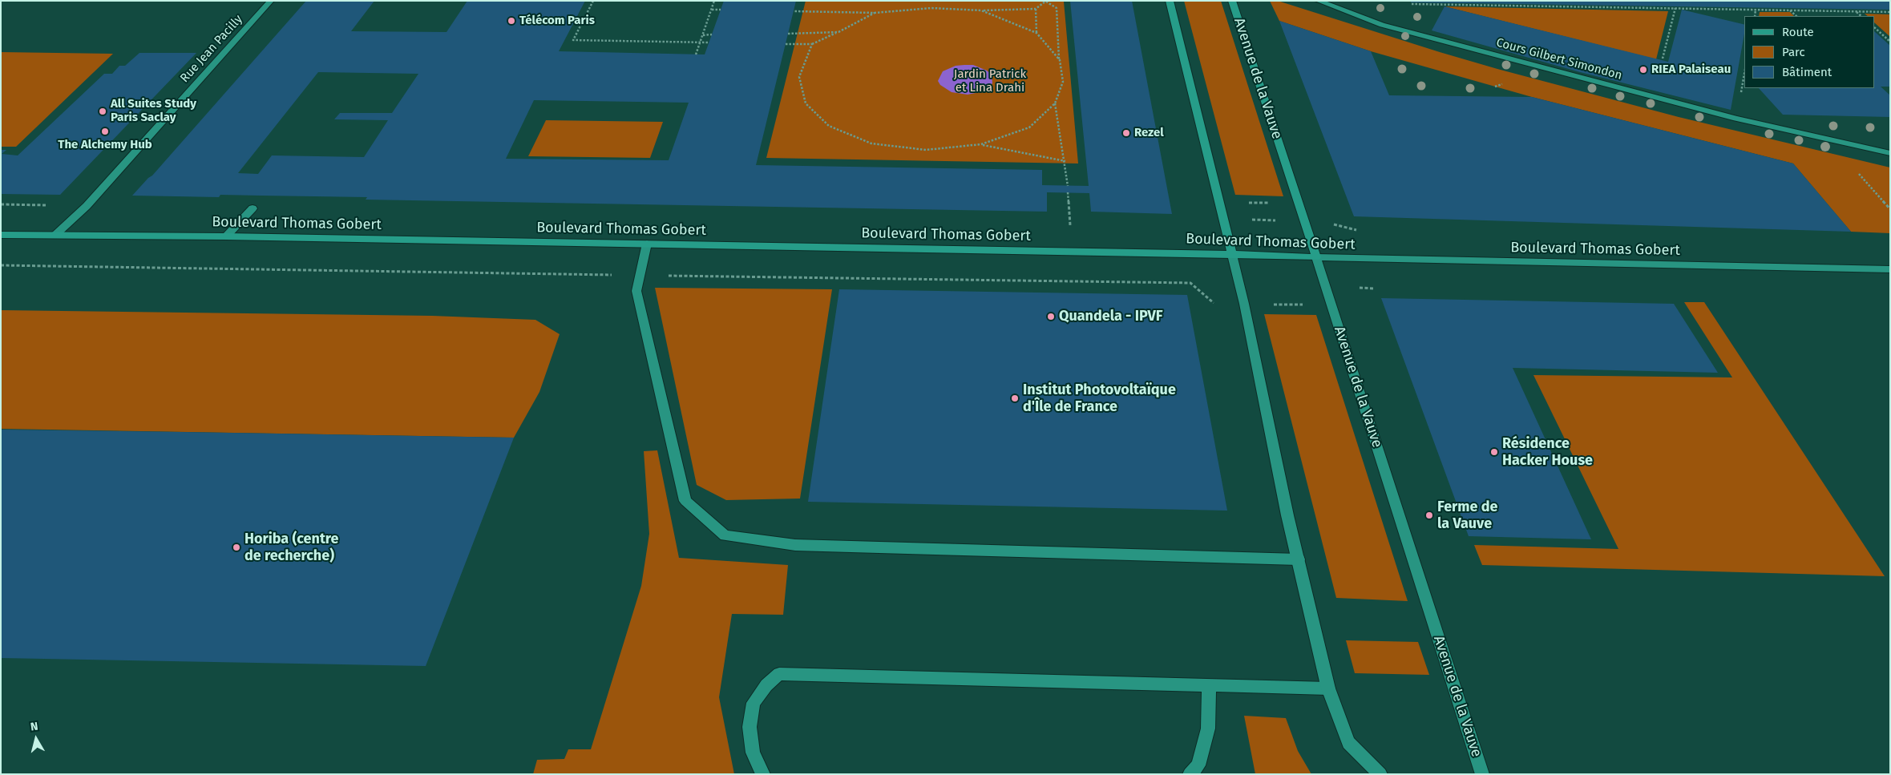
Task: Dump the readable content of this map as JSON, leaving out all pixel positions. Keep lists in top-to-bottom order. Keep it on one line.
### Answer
{"streets":{"main road":["Avenue de la Vauve","Boulevard Thomas Gobert"],"street":["Rue Jean Pacilly","Cours Gilbert Simondon"]},"crossings":[["Rue Jean Pacilly","Boulevard Thomas Gobert"],["Avenue de la Vauve","Boulevard Thomas Gobert"]],"parks":["Jardin Patrick et Lina Drahi"],"places":["Télécom Paris","RIEA Palaiseau","All Suites Study Paris Saclay","The Alchemy Hub","Rezel","Quandela - IPVF","Institut Photovoltaïque d'Île de France","Résidence Hacker House","Ferme de la Vauve","Horiba (centre de recherche)"],"legend":["Route","Parc","Bâtiment"],"north":"top"}
